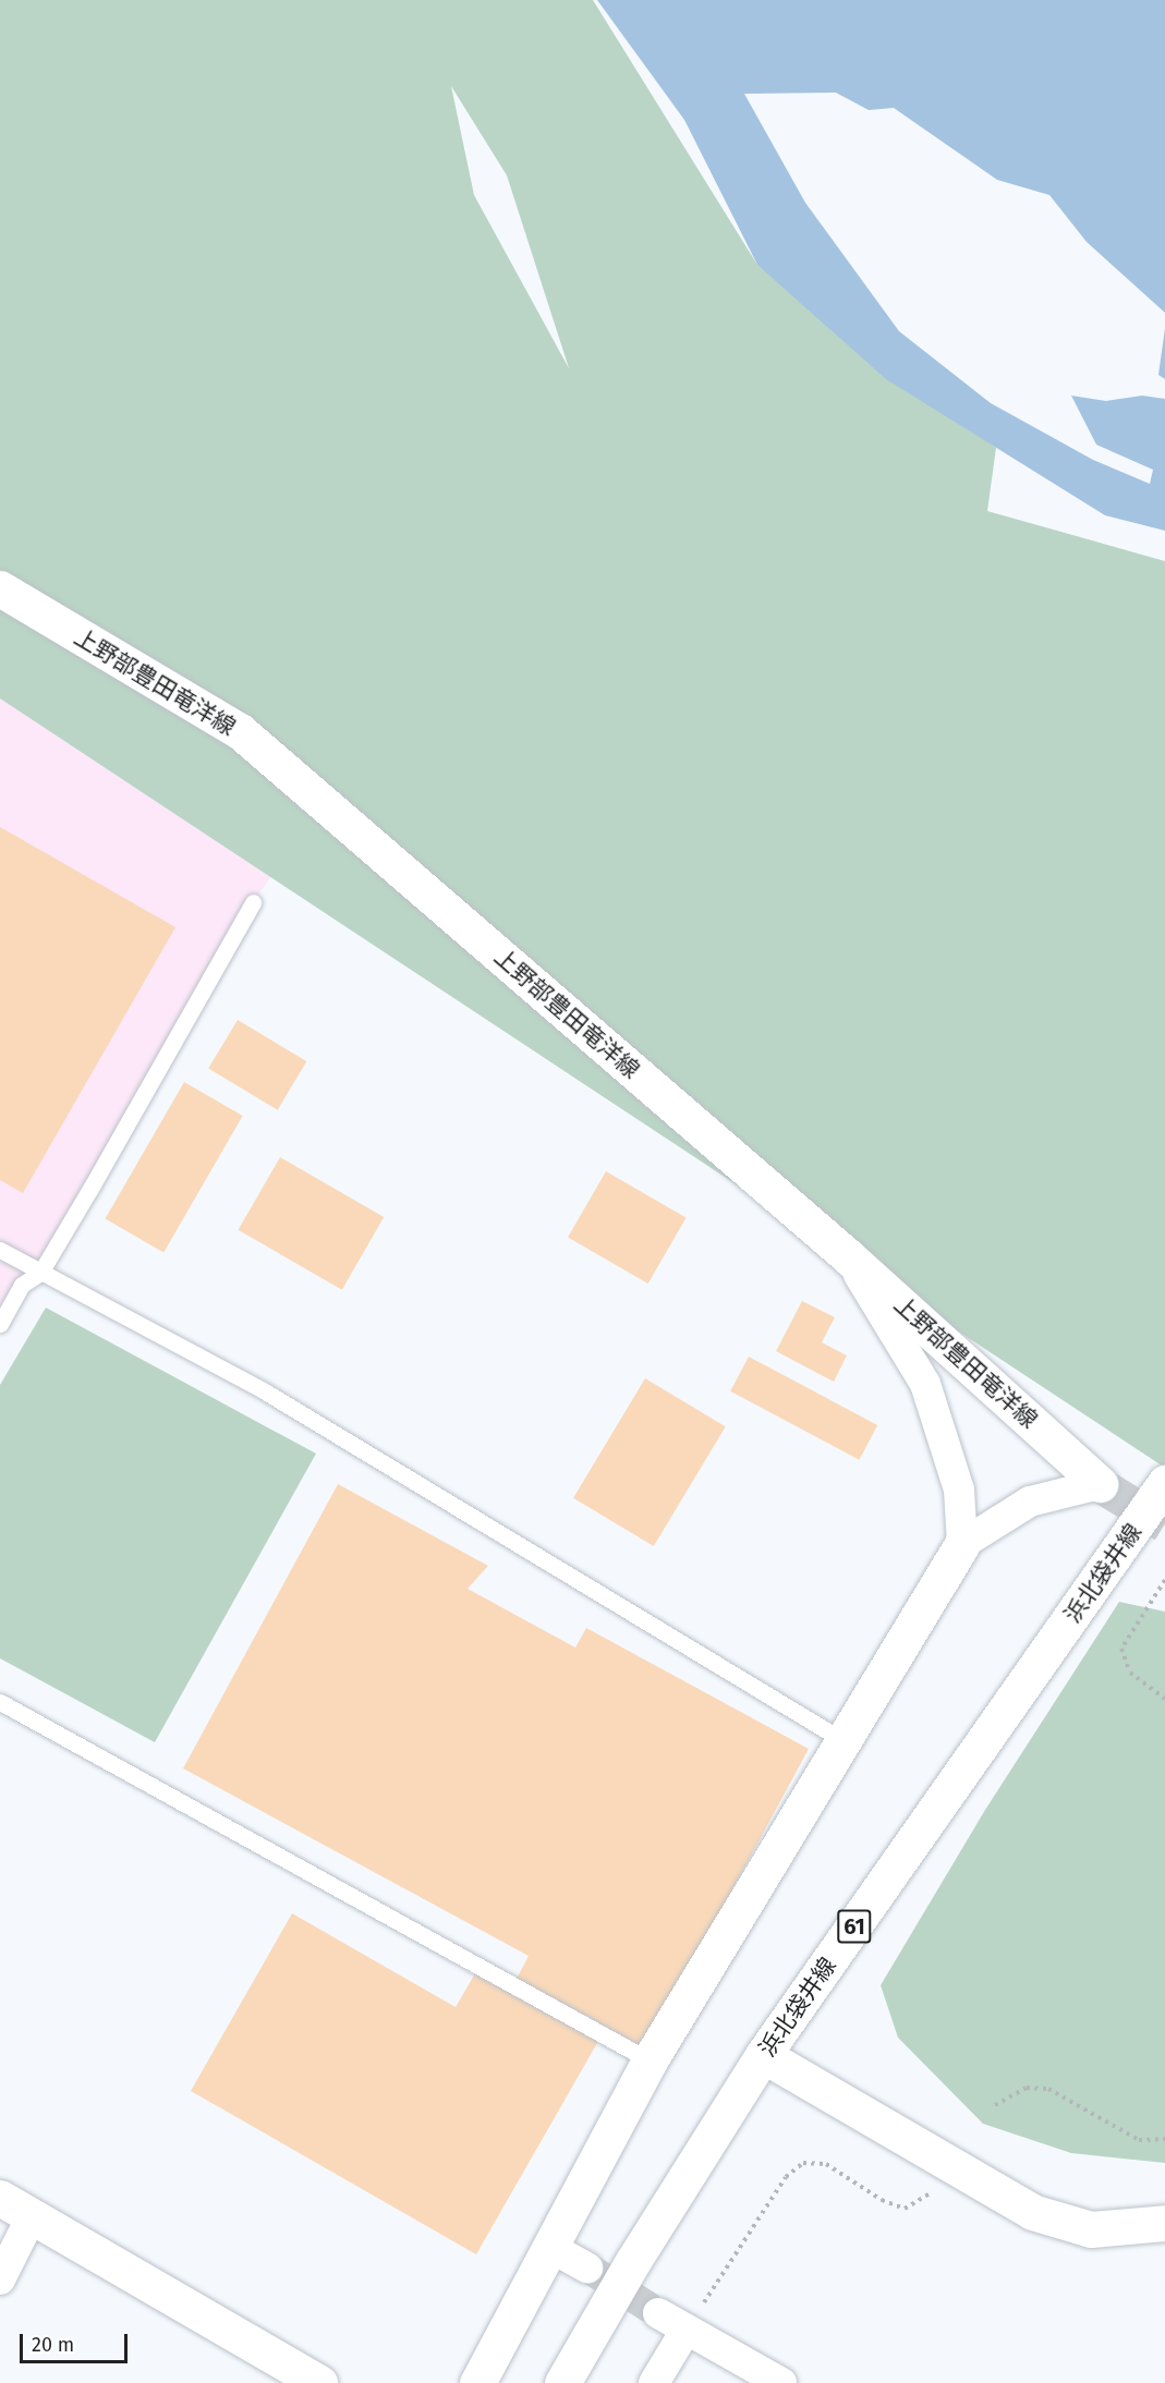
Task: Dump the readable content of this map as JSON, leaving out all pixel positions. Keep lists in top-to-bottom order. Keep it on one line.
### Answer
{"streets":{"main road":["上野部豊田竜洋線","浜北袋井線","61"]},"scale_bar":"20 m"}
